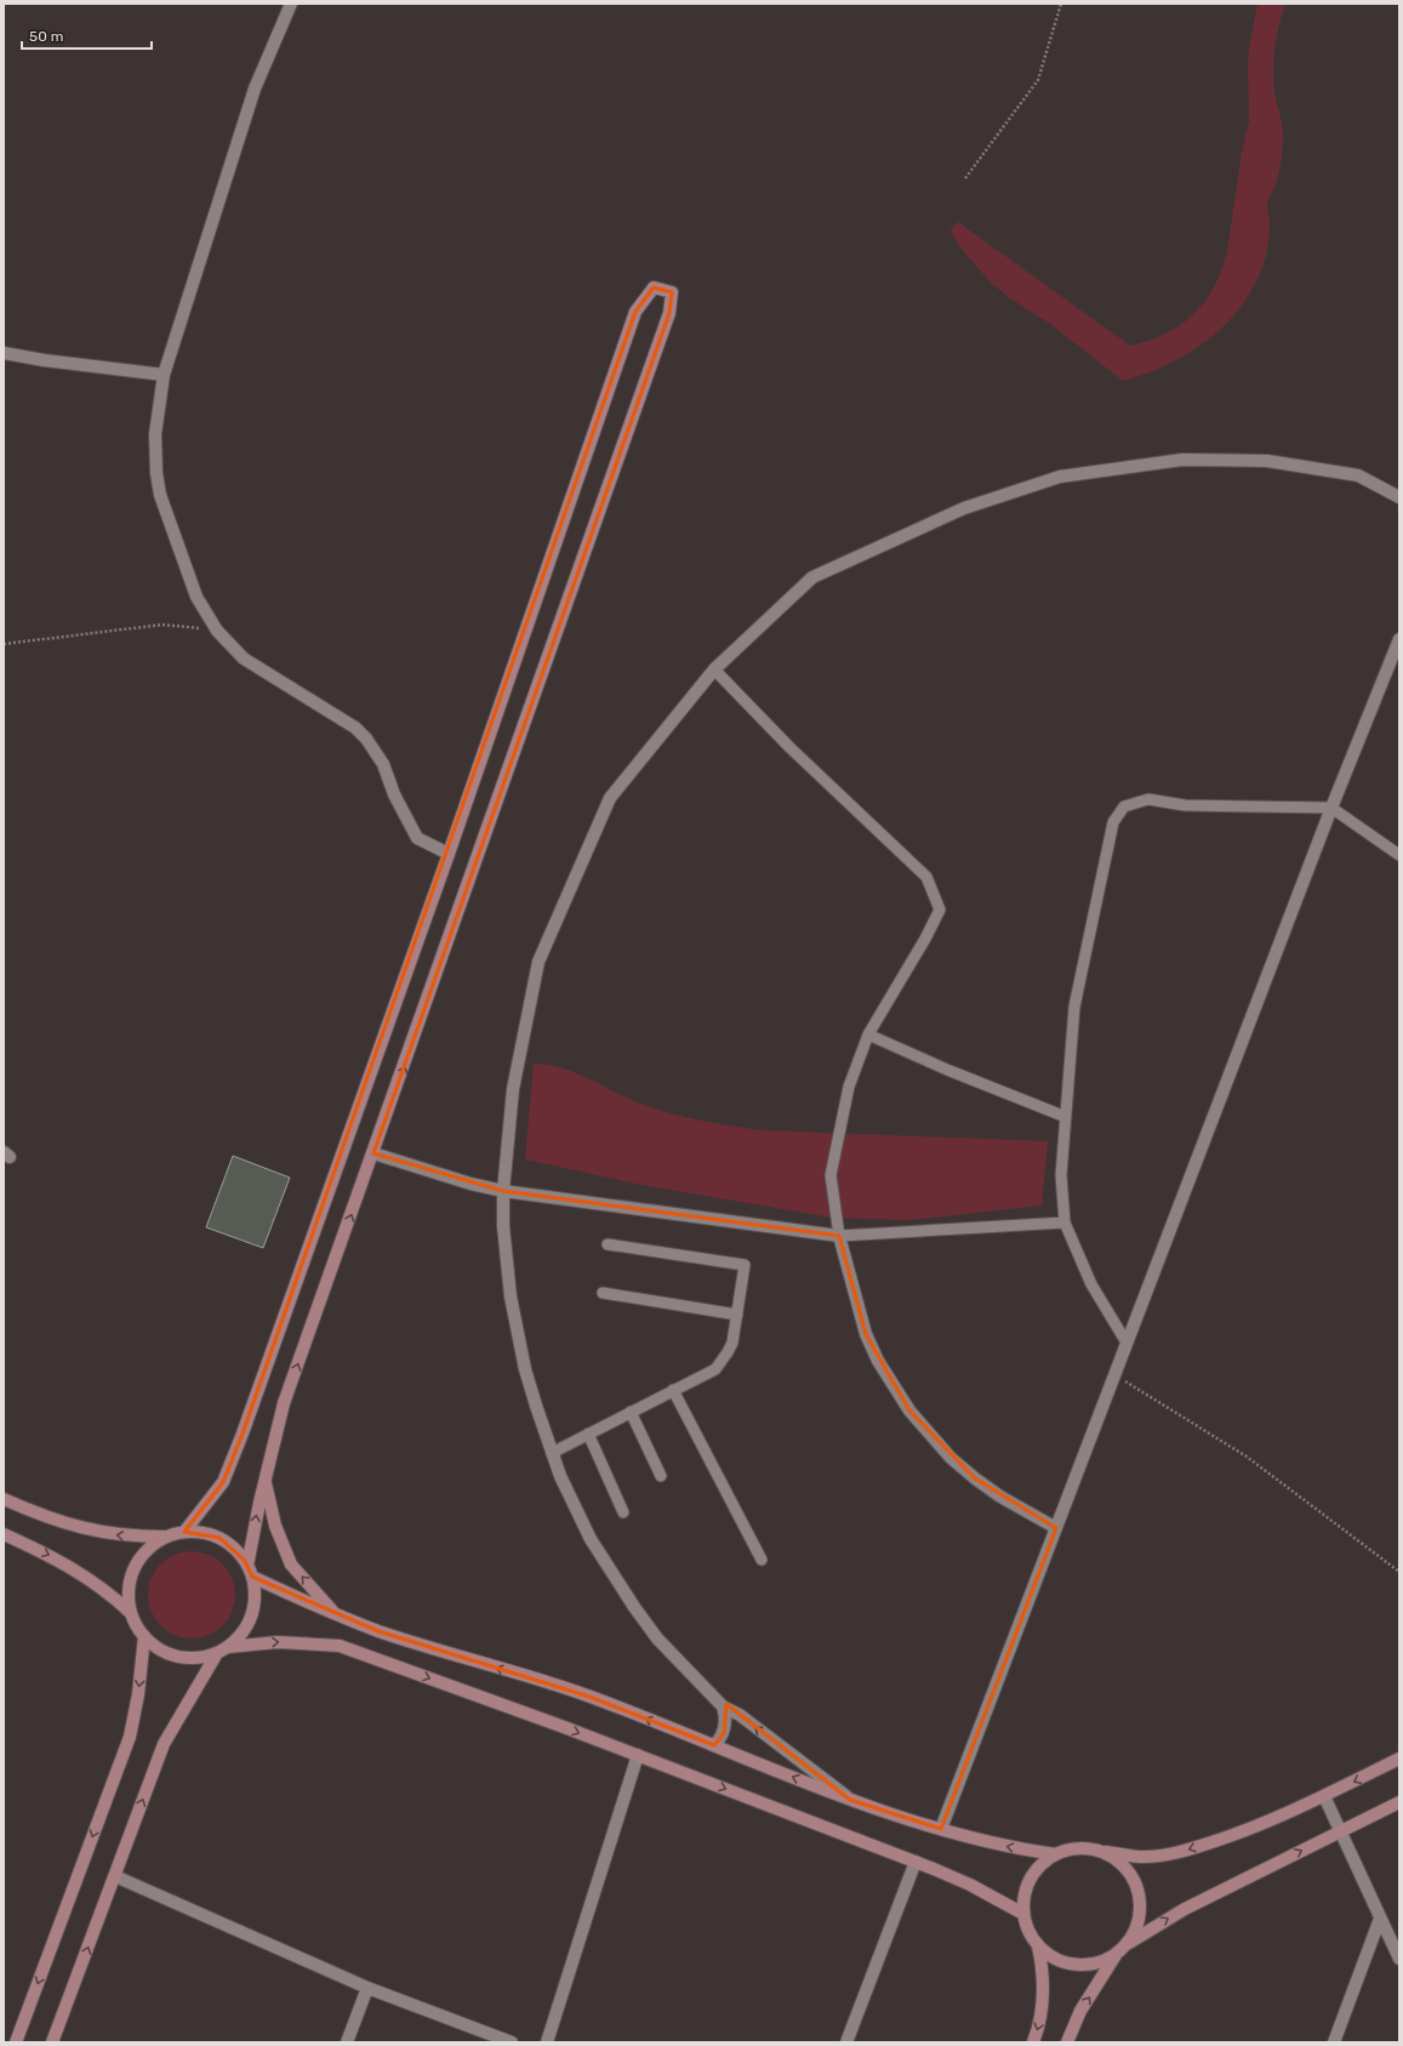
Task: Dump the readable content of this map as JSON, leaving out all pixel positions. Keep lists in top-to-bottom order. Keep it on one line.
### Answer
{"scale_bar":"50 m"}
